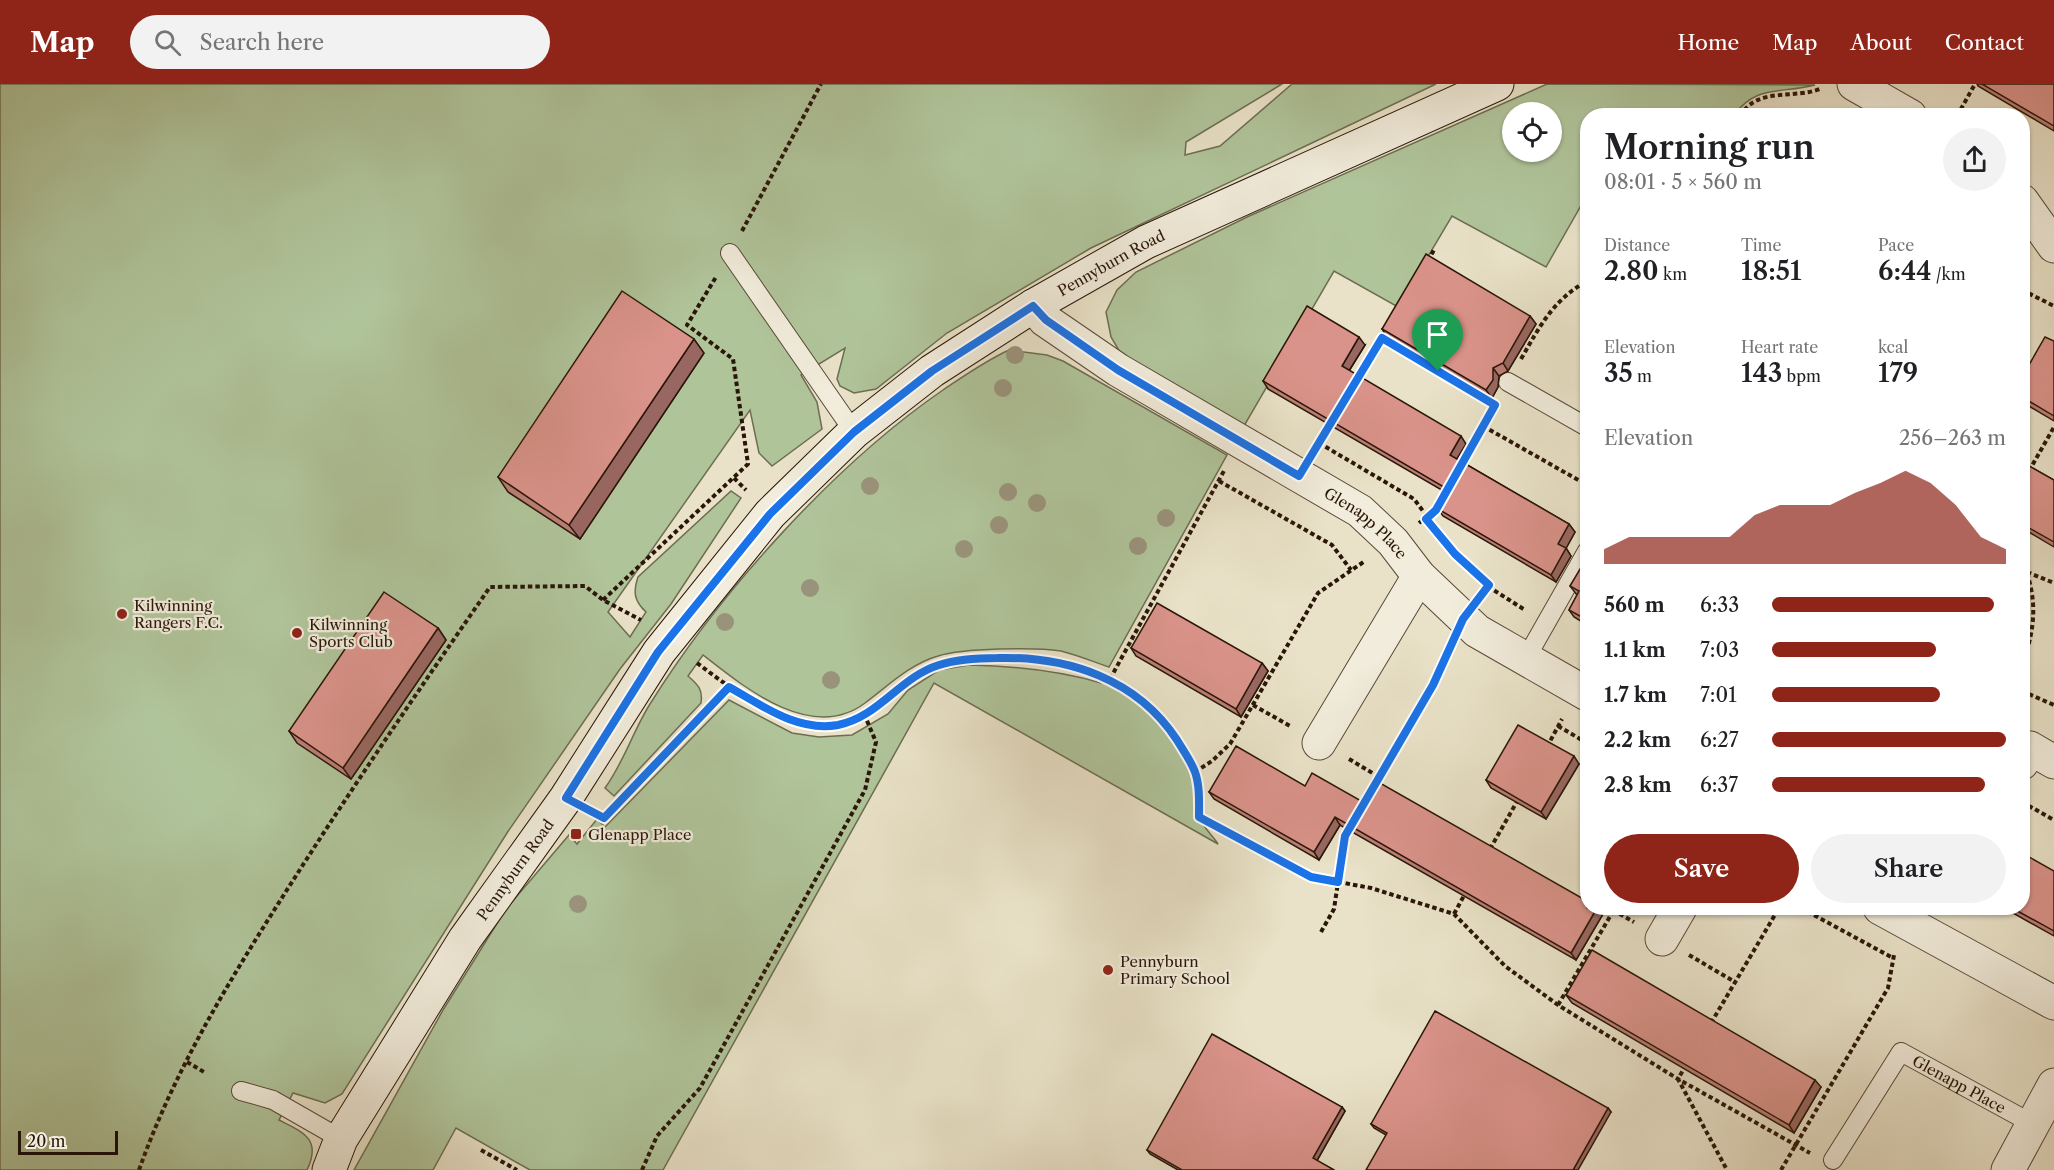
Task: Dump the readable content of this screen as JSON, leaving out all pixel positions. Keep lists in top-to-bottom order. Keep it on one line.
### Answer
{"streets":{"street":["Pennyburn Road","Glenapp Place"]},"crossings":[["Pennyburn Road","Glenapp Place"]],"places":{"other":["Kilwinning Rangers F.C.","Kilwinning Sports Club","Pennyburn Primary School"],"transit":["Glenapp Place"]},"scale_bar":"20 m","page":{"header":"Map","search":"Search here","nav":["Home","Map","About","Contact"],"heading":["Morning run","08:01 · 5 × 560 m"],"stats":[["Distance","2.80 km"],["Time","18:51"],["Pace","6:44 /km"],["Elevation","35 m"],["Heart rate","143 bpm"],["kcal","179"]],"chart":["Elevation","256–263 m"],"list":[{"name":"560 m","note":"6:33"},{"name":"1.1 km","note":"7:03"},{"name":"1.7 km","note":"7:01"},{"name":"2.2 km","note":"6:27"},{"name":"2.8 km","note":"6:37"}],"buttons":["Save","Share"],"scale":"20 m"}}
